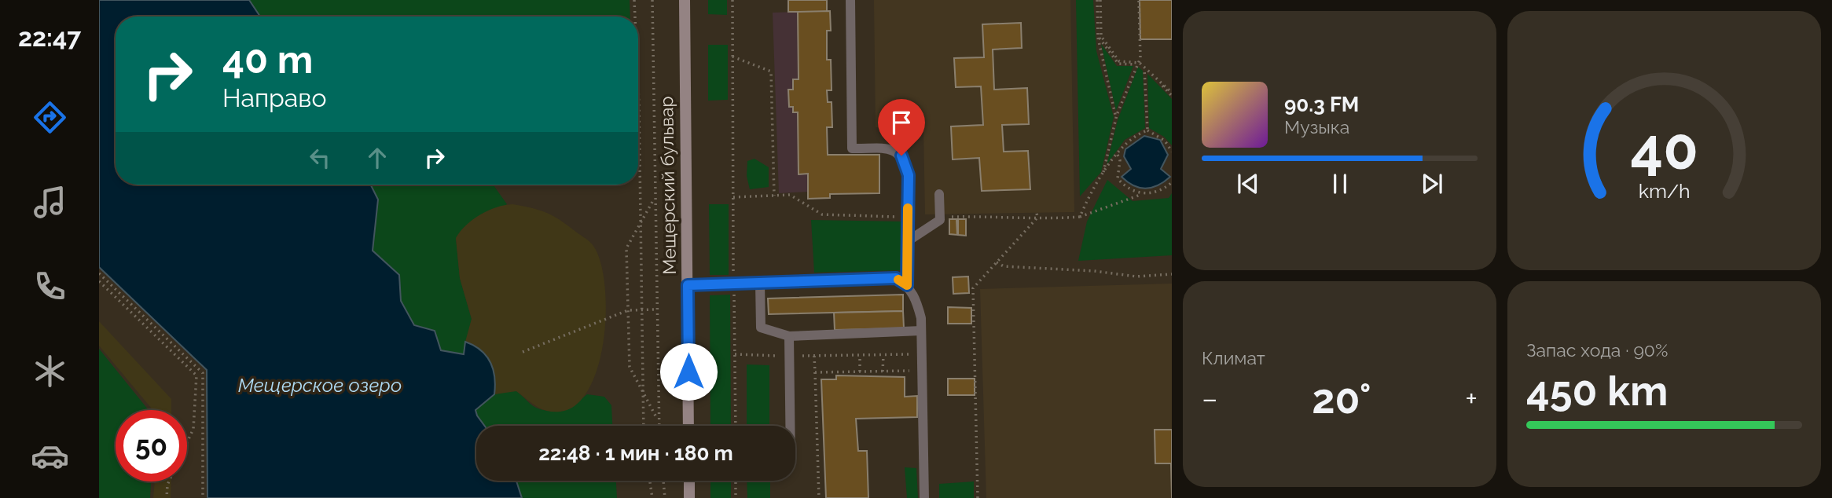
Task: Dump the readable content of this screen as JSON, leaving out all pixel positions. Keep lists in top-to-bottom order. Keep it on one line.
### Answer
{"streets":{"main road":["Мещерский бульвар"]},"water":["Мещерское озеро"],"page":{"tabs":"22:47","turn":["40 m","Направо"],"song":["90.3 FM","Музыка"],"tile":["Климат",["Запас хода · 90%","450 km"]],"heat":["−","20°","+"],"limit":"50","trip":"22:48 · 1 мин · 180 m","gauge":["40","km/h"]}}
